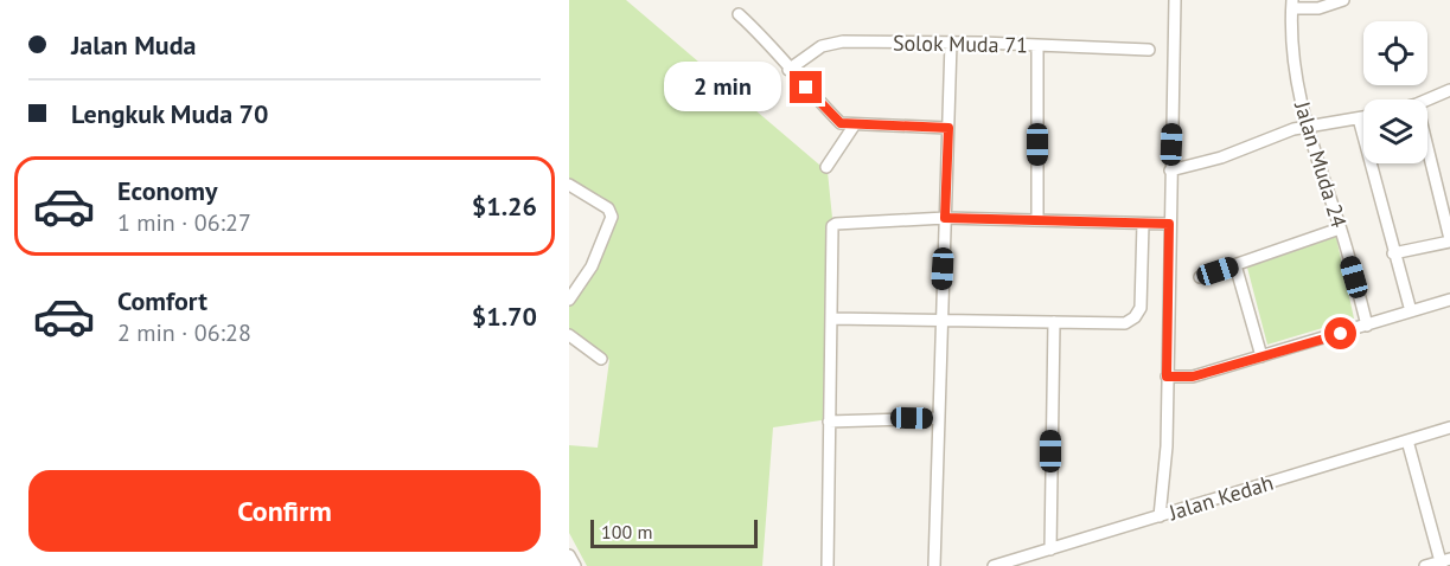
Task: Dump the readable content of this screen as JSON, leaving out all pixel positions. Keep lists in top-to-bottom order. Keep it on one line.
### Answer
{"streets":{"street":["Solok Muda 71","Jalan Muda 24","Jalan Kedah"]},"scale_bar":"100 m","page":{"banner":["Jalan Muda","Lengkuk Muda 70"],"bubble":"2 min","list":[{"name":"Economy","note":"1 min · 06:27","value":"$1.26"},{"name":"Comfort","note":"2 min · 06:28","value":"$1.70"}],"buttons":"Confirm","scale":"100 m"}}
